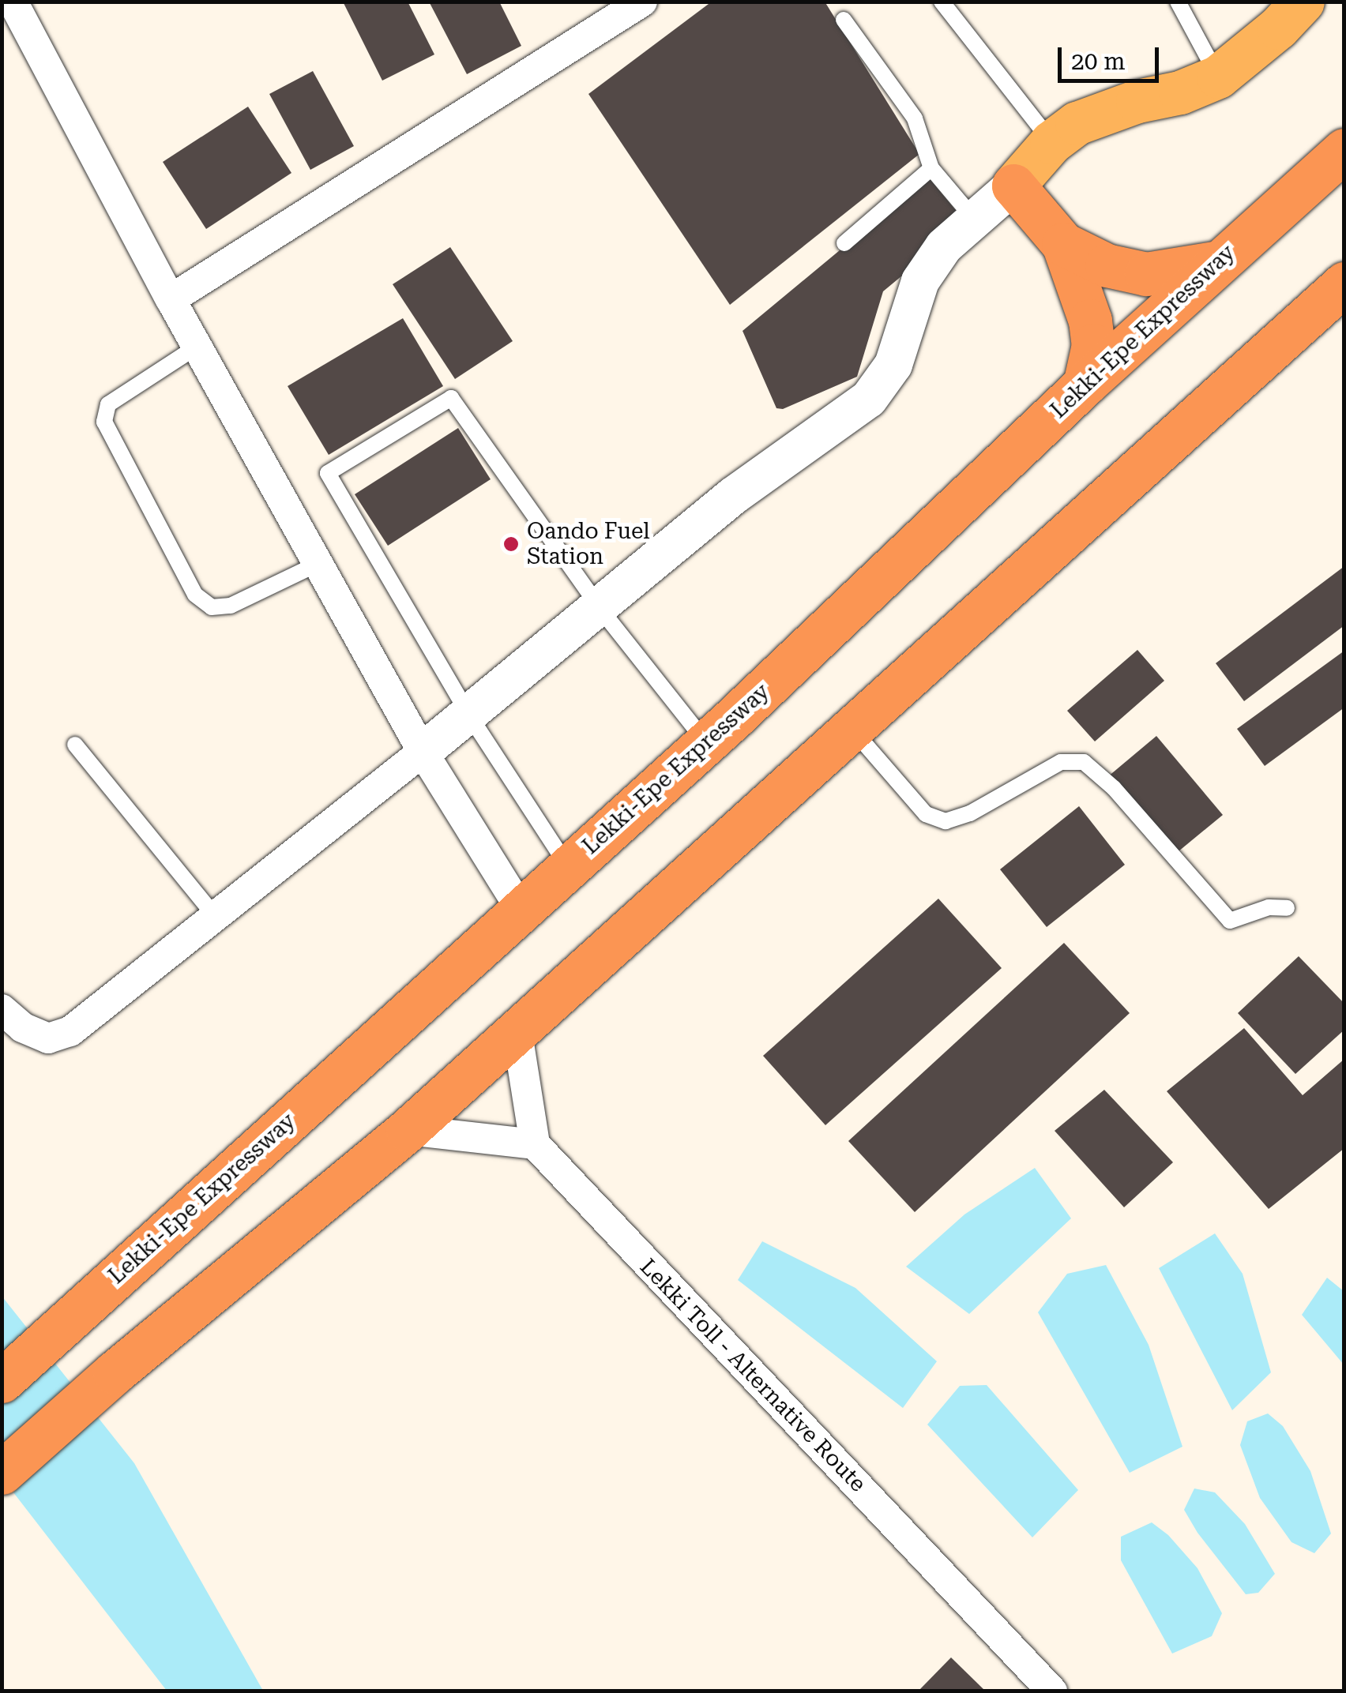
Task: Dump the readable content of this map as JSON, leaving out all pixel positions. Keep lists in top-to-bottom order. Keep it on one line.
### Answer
{"streets":{"highway":["Lekki-Epe Expressway"],"street":["Lekki Toll - Alternative Route"]},"places":["Oando Fuel Station"],"scale_bar":"20 m"}
